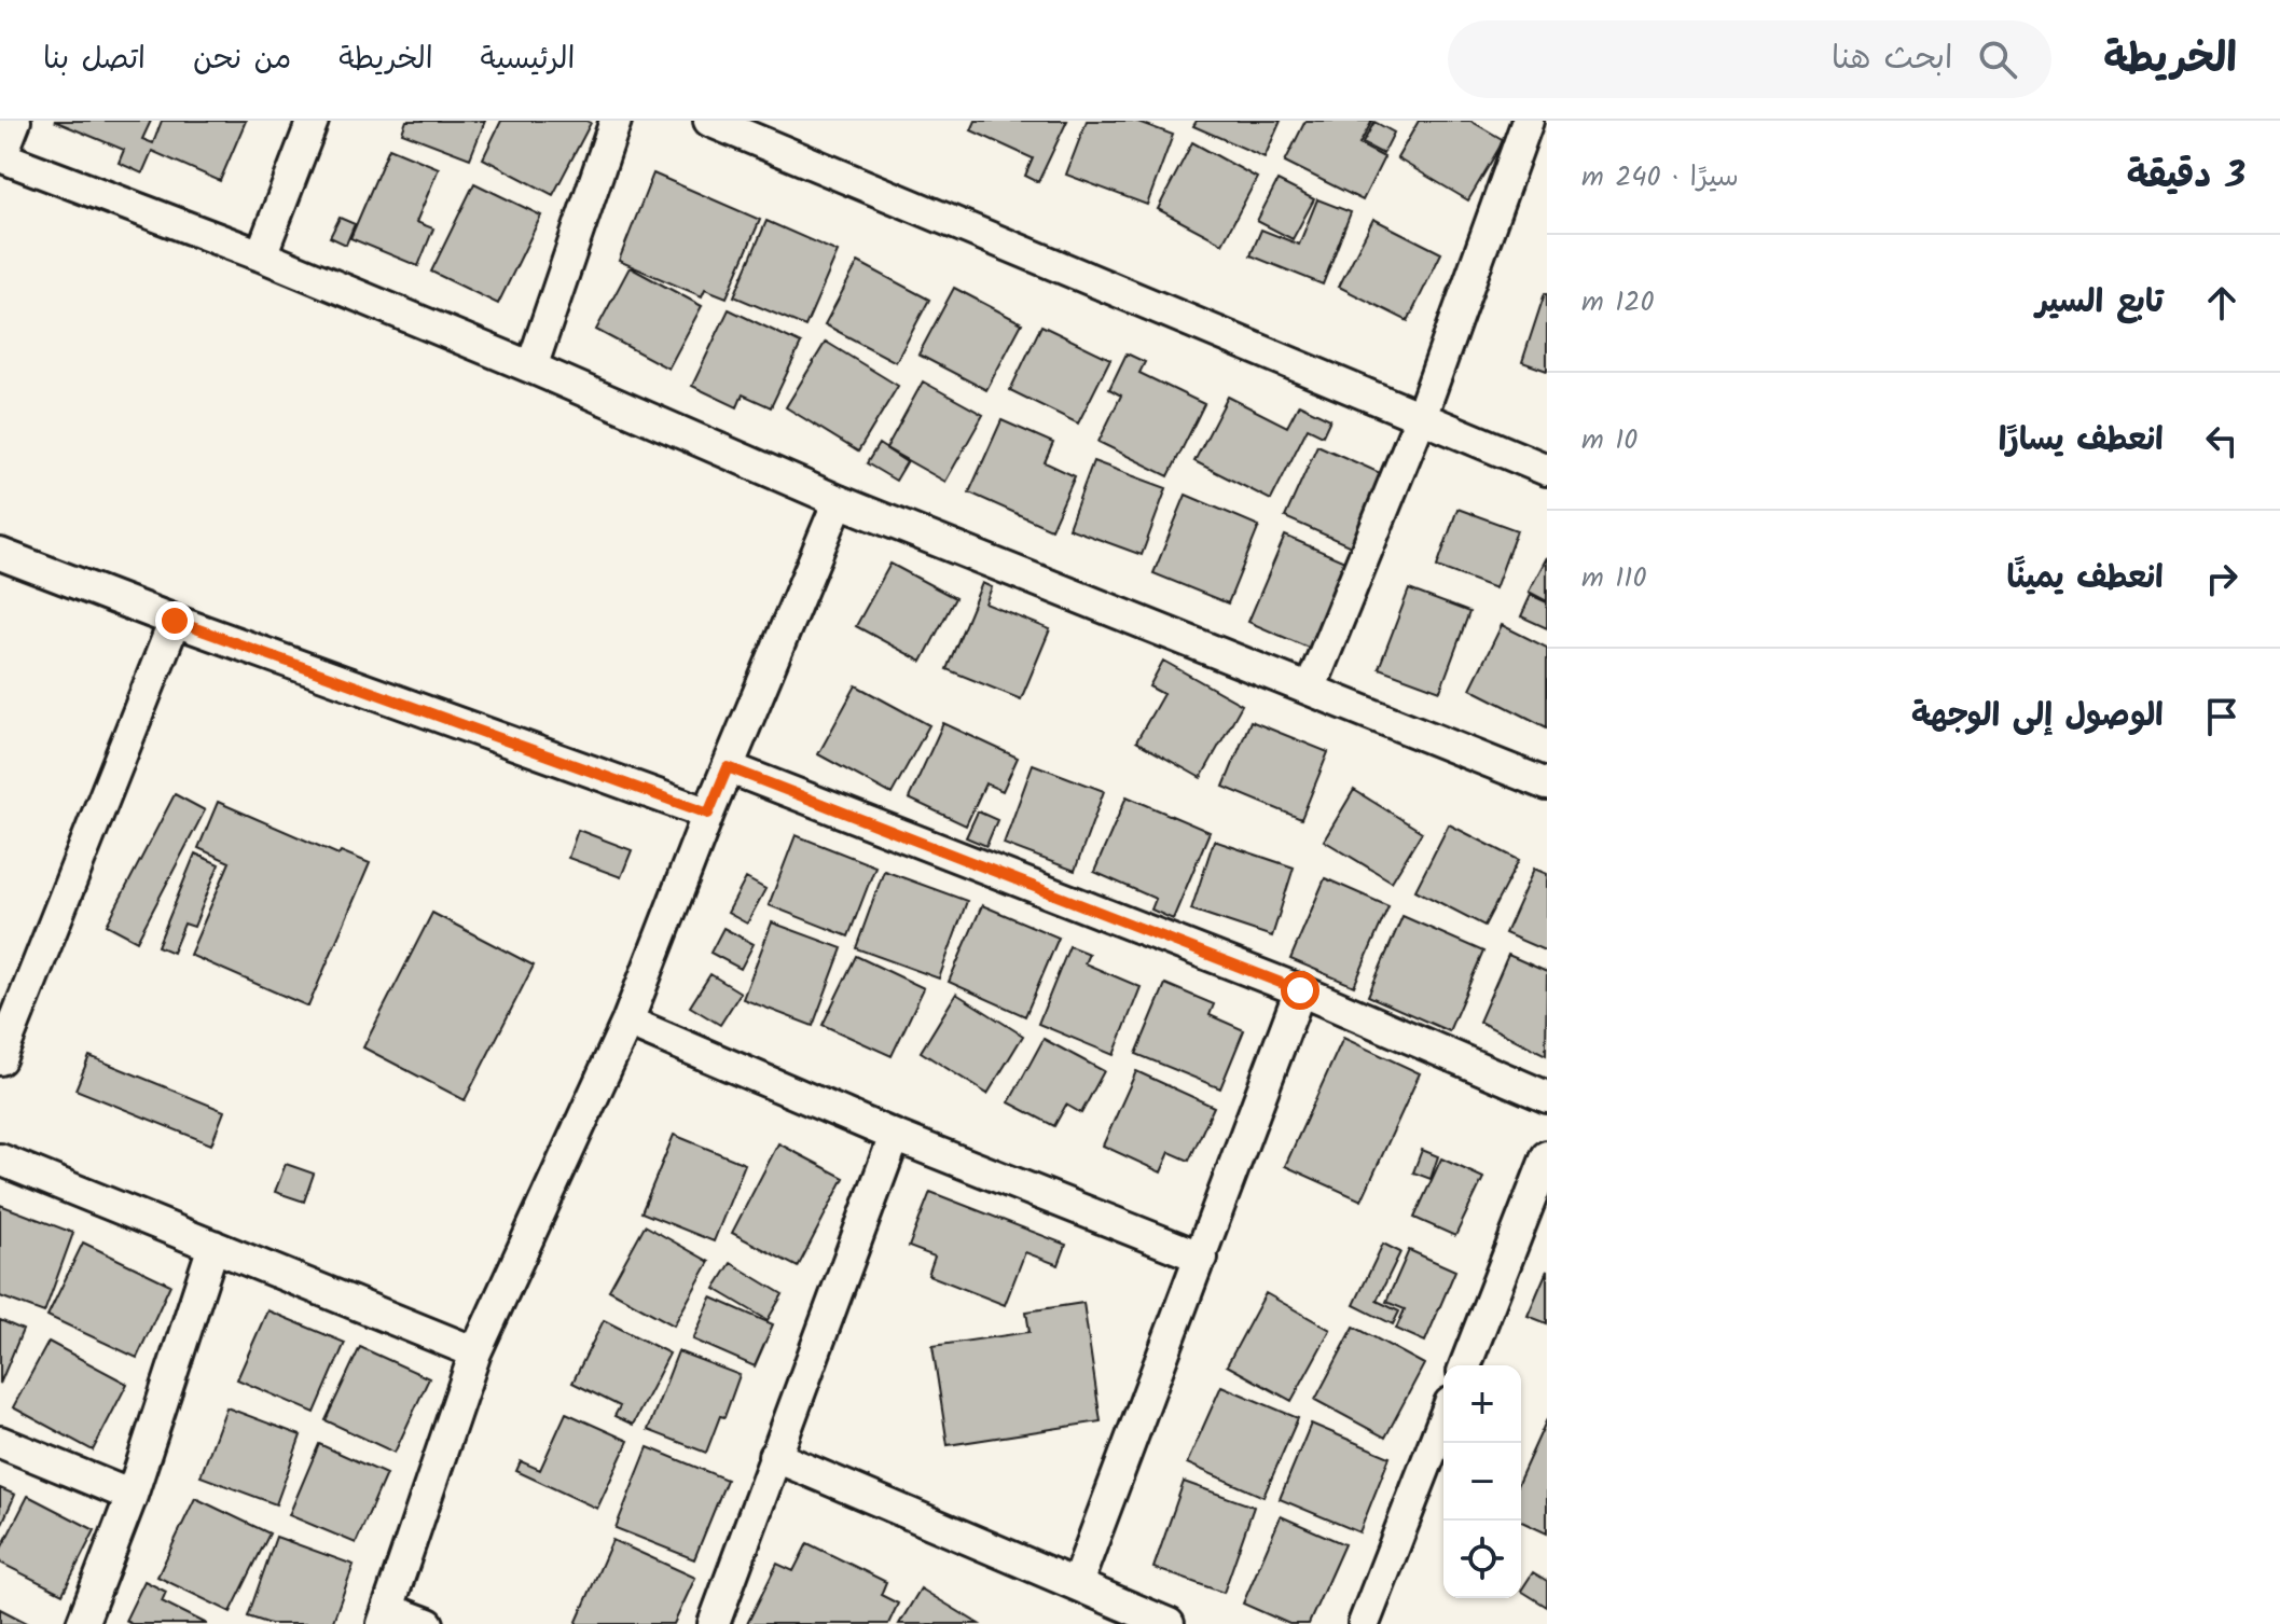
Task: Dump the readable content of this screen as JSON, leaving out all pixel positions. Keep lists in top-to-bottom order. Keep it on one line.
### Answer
{"page":{"header":"الخريطة","search":"ابحث هنا","nav":["الرئيسية","الخريطة","من نحن","اتصل بنا"],"heading":["3 دقيقة","سيرًا · 240 m"],"list":[["تابع السير","120 m"],["انعطف يسارًا","10 m"],["انعطف يمينًا","110 m"],"الوصول إلى الوجهة"],"map_buttons":["+","−"]}}
